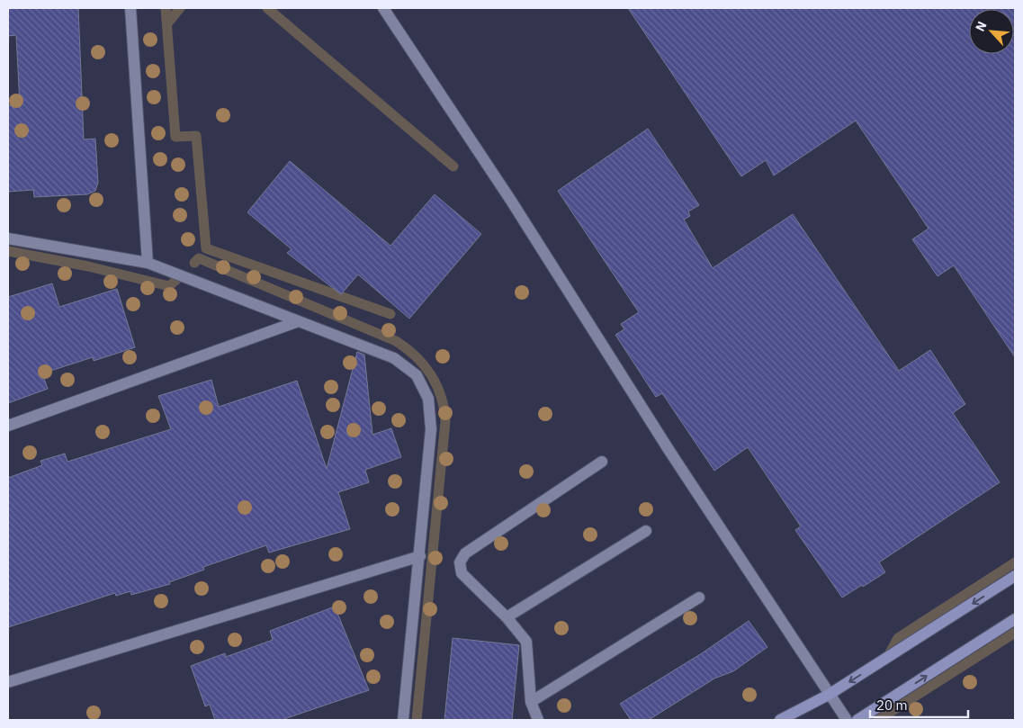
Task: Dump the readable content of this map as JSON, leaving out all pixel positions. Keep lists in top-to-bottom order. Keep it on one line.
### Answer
{"scale_bar":"20 m","north":"top left"}
